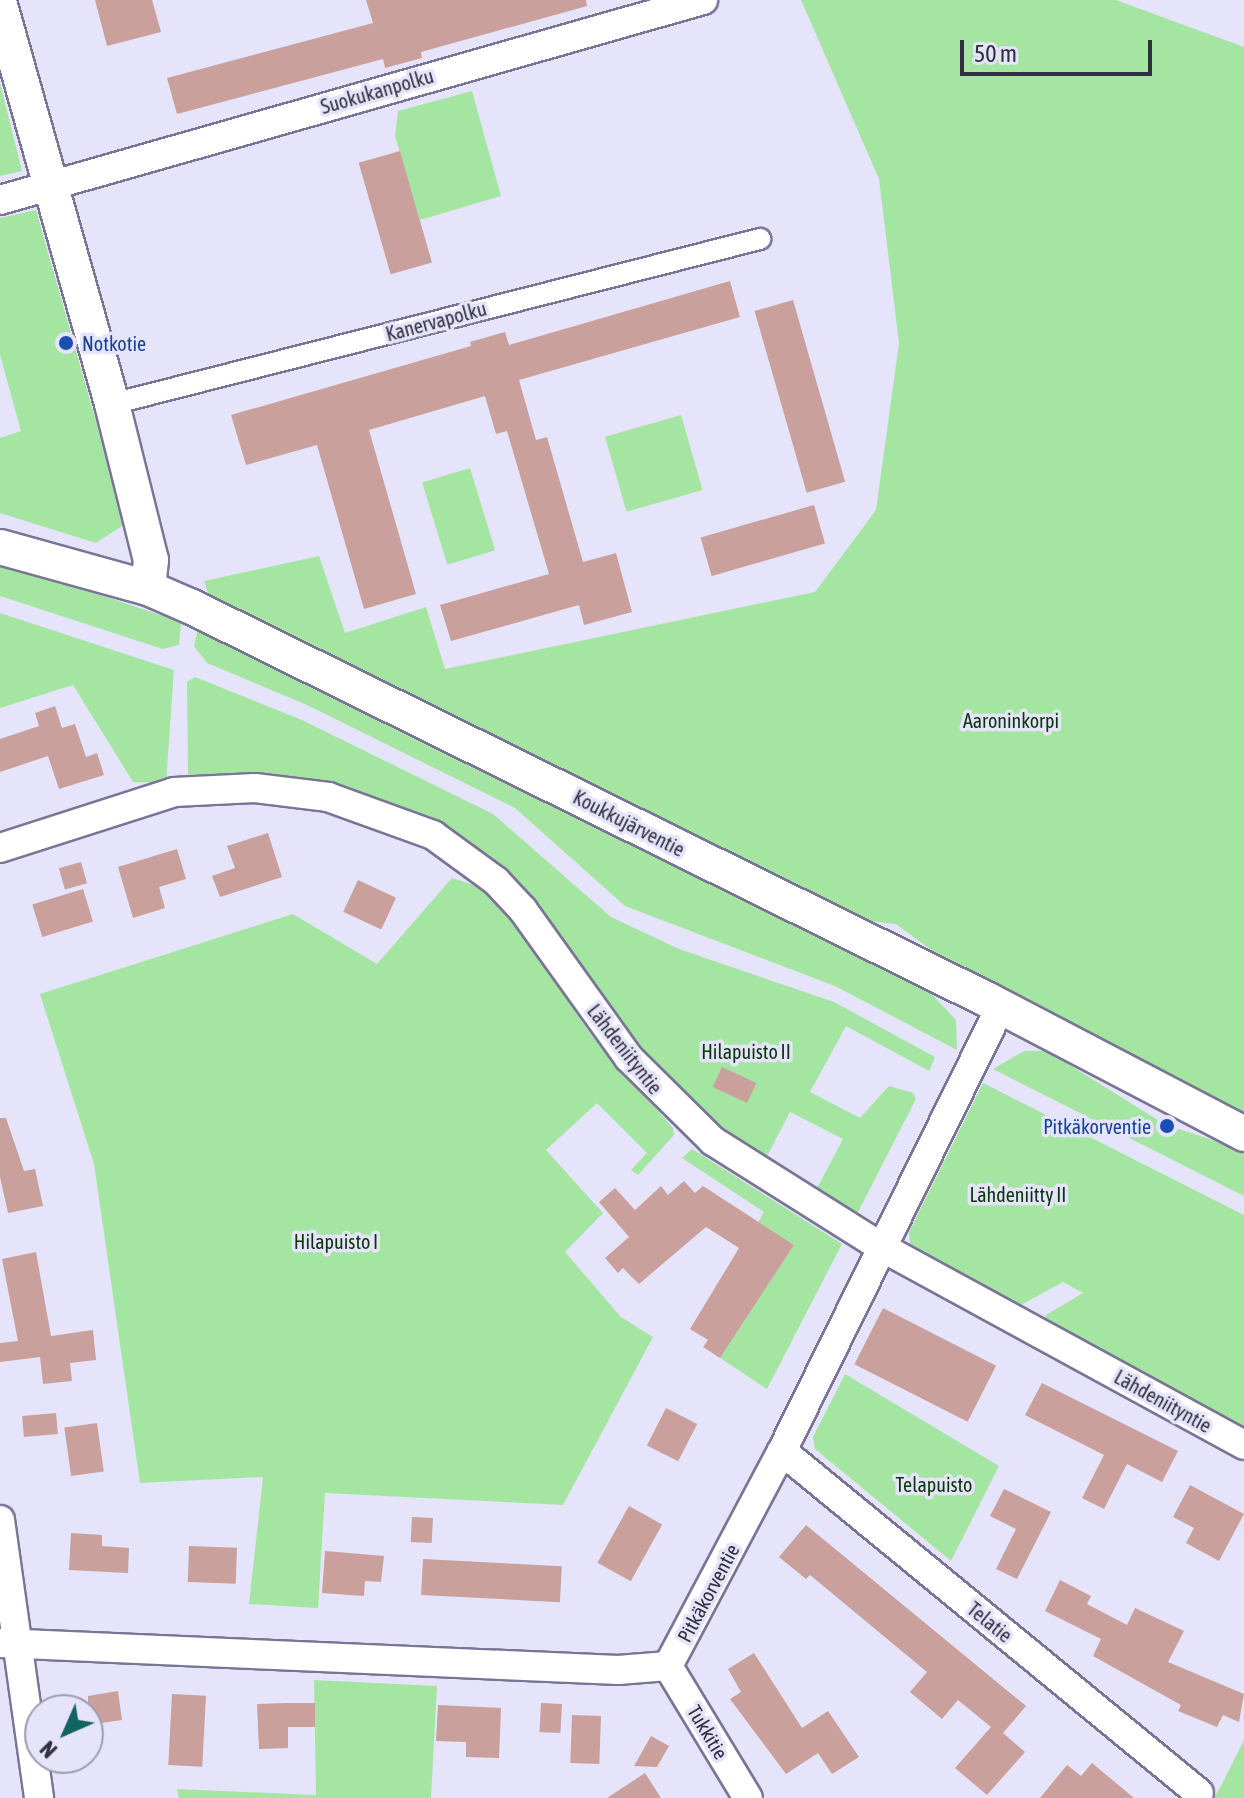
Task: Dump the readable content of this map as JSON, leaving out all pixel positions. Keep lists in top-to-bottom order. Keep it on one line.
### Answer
{"streets":{"street":["Suokukanpolku","Kanervapolku","Koukkujärventie","Lähdeniityntie","Pitkäkorventie","Telatie","Tukkitie"]},"crossings":[["Koukkujärventie","Pitkäkorventie"],["Lähdeniityntie","Pitkäkorventie"],["Pitkäkorventie","Telatie"],["Pitkäkorventie","Tukkitie"]],"parks":["Aaroninkorpi","Hilapuisto II","Lähdeniitty II","Hilapuisto I","Telapuisto"],"places":["Notkotie","Pitkäkorventie"],"scale_bar":"50 m","north":"bottom left"}
